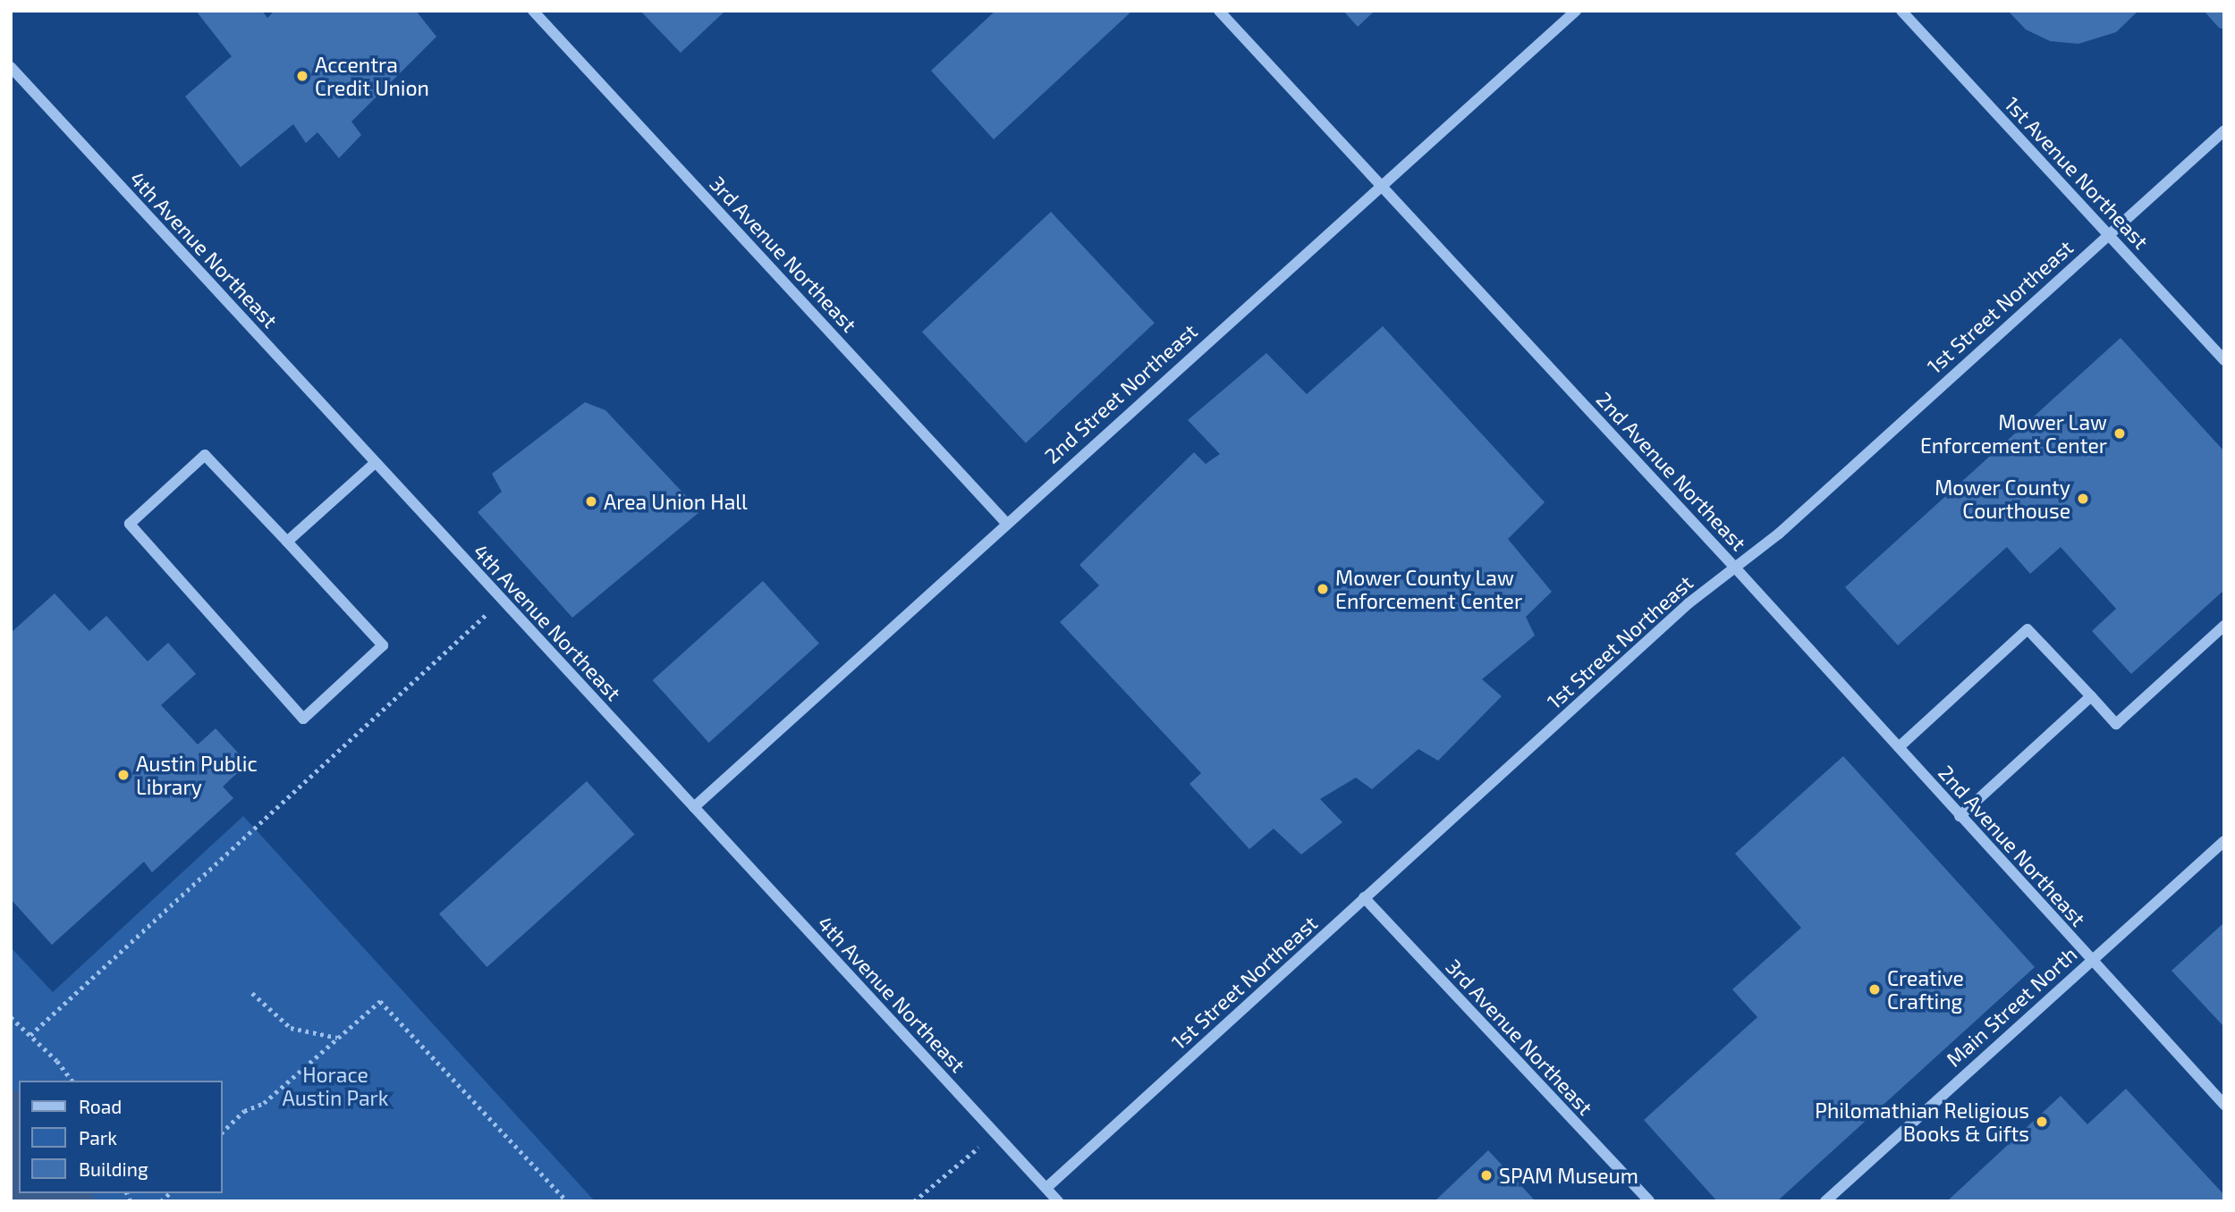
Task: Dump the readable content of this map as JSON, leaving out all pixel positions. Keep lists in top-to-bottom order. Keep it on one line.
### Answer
{"streets":{"street":["1st Avenue Northeast","4th Avenue Northeast","3rd Avenue Northeast","1st Street Northeast","2nd Street Northeast","2nd Avenue Northeast","Main Street North"]},"crossings":[["1st Avenue Northeast","1st Street Northeast"],["4th Avenue Northeast","1st Street Northeast"],["4th Avenue Northeast","2nd Street Northeast"],["3rd Avenue Northeast","1st Street Northeast"],["3rd Avenue Northeast","2nd Street Northeast"],["1st Street Northeast","2nd Avenue Northeast"],["2nd Street Northeast","2nd Avenue Northeast"],["2nd Avenue Northeast","Main Street North"]],"parks":["Horace Austin Park"],"places":["Accentra Credit Union","Mower Law Enforcement Center","Mower County Courthouse","Area Union Hall","Mower County Law Enforcement Center","Austin Public Library","Creative Crafting","Philomathian Religious Books & Gifts","SPAM Museum"],"legend":["Road","Park","Building"]}
